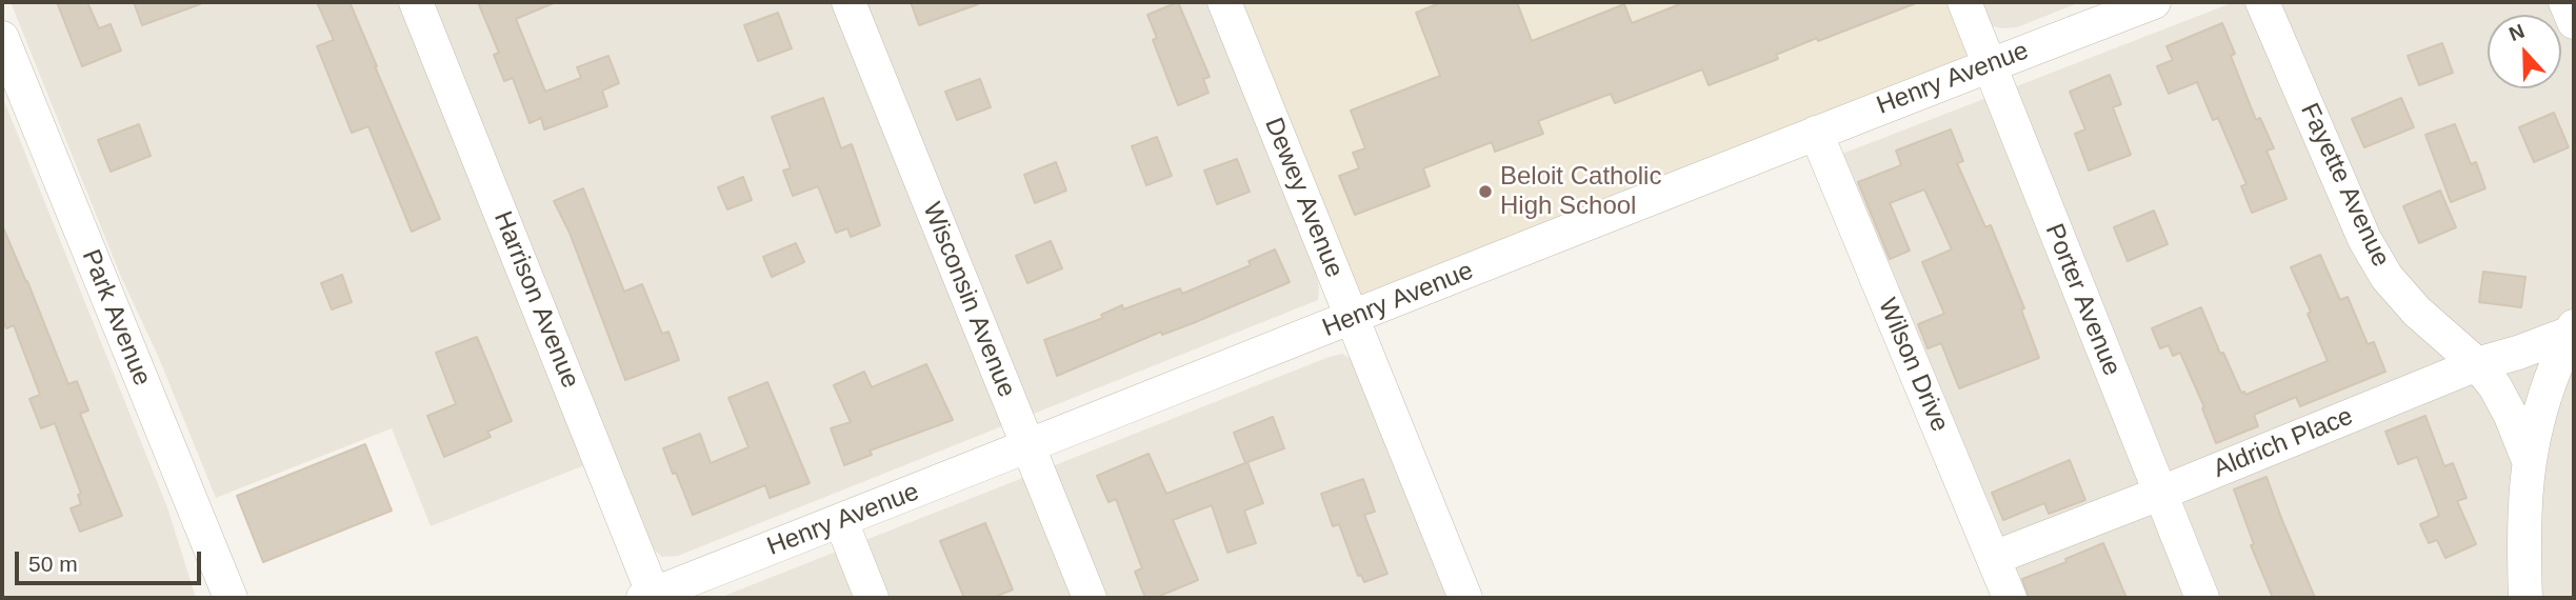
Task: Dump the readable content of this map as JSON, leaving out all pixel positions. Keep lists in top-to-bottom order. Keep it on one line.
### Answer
{"streets":{"street":["Henry Avenue","Fayette Avenue","Dewey Avenue","Harrison Avenue","Wisconsin Avenue","Porter Avenue","Park Avenue","Wilson Drive","Aldrich Place"]},"crossings":[["Henry Avenue","Dewey Avenue"],["Henry Avenue","Harrison Avenue"],["Henry Avenue","Wisconsin Avenue"],["Henry Avenue","Porter Avenue"],["Henry Avenue","Wilson Drive"],["Fayette Avenue","Aldrich Place"],["Porter Avenue","Aldrich Place"],["Wilson Drive","Aldrich Place"]],"places":["Beloit Catholic High School"],"scale_bar":"50 m","north":"top"}
